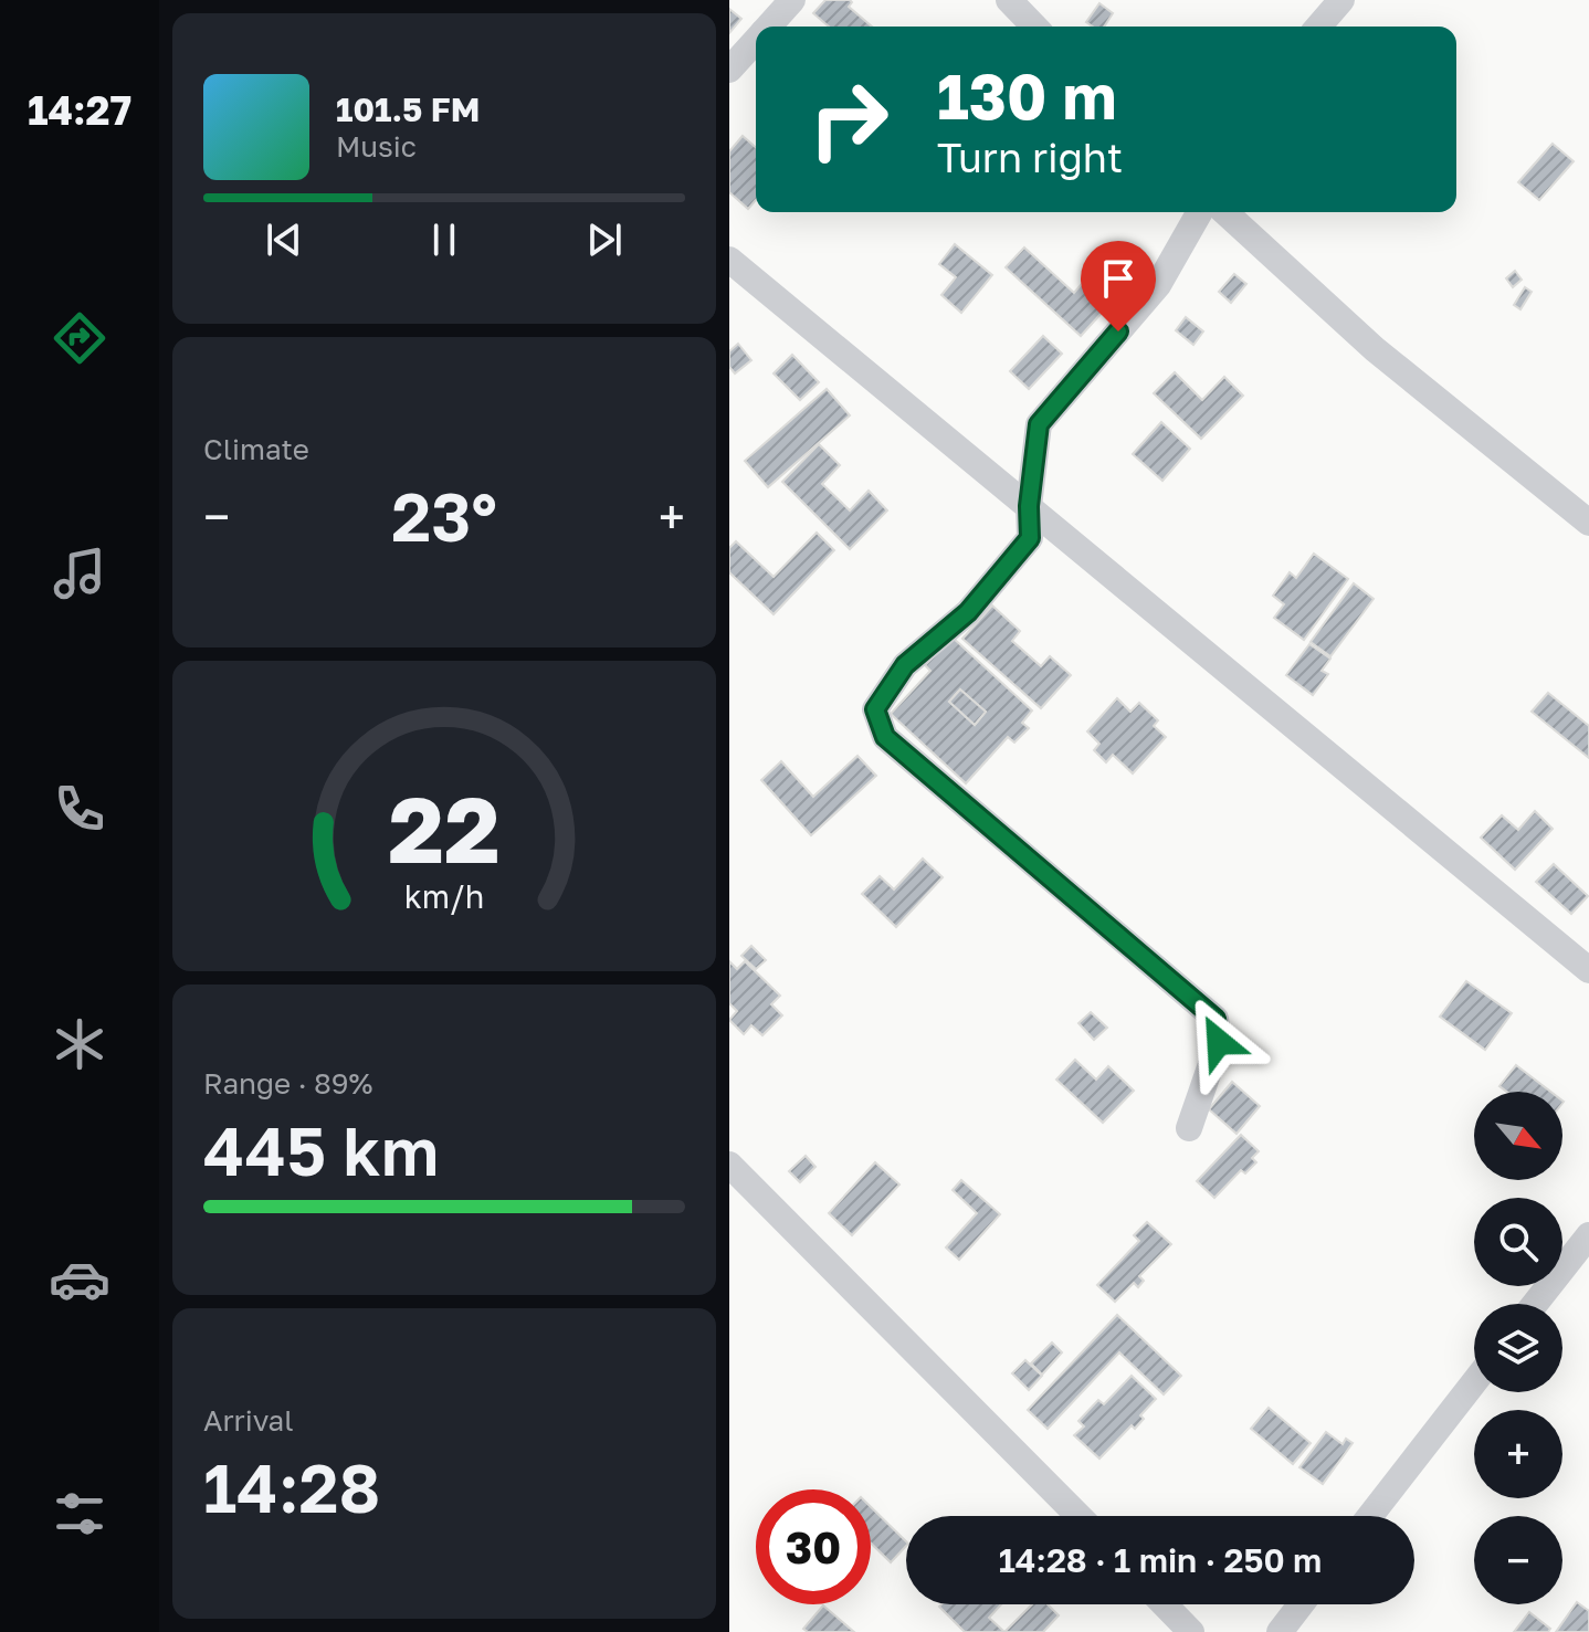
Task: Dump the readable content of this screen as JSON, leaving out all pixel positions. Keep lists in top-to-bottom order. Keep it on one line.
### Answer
{"north":"bottom right","page":{"tabs":"14:27","turn":["130 m","Turn right"],"song":["101.5 FM","Music"],"tile":["Climate",["Range · 89%","445 km"],["Arrival","14:28"]],"heat":["−","23°","+"],"map_buttons":["+","−"],"limit":"30","trip":"14:28 · 1 min · 250 m","gauge":["22","km/h"]}}
